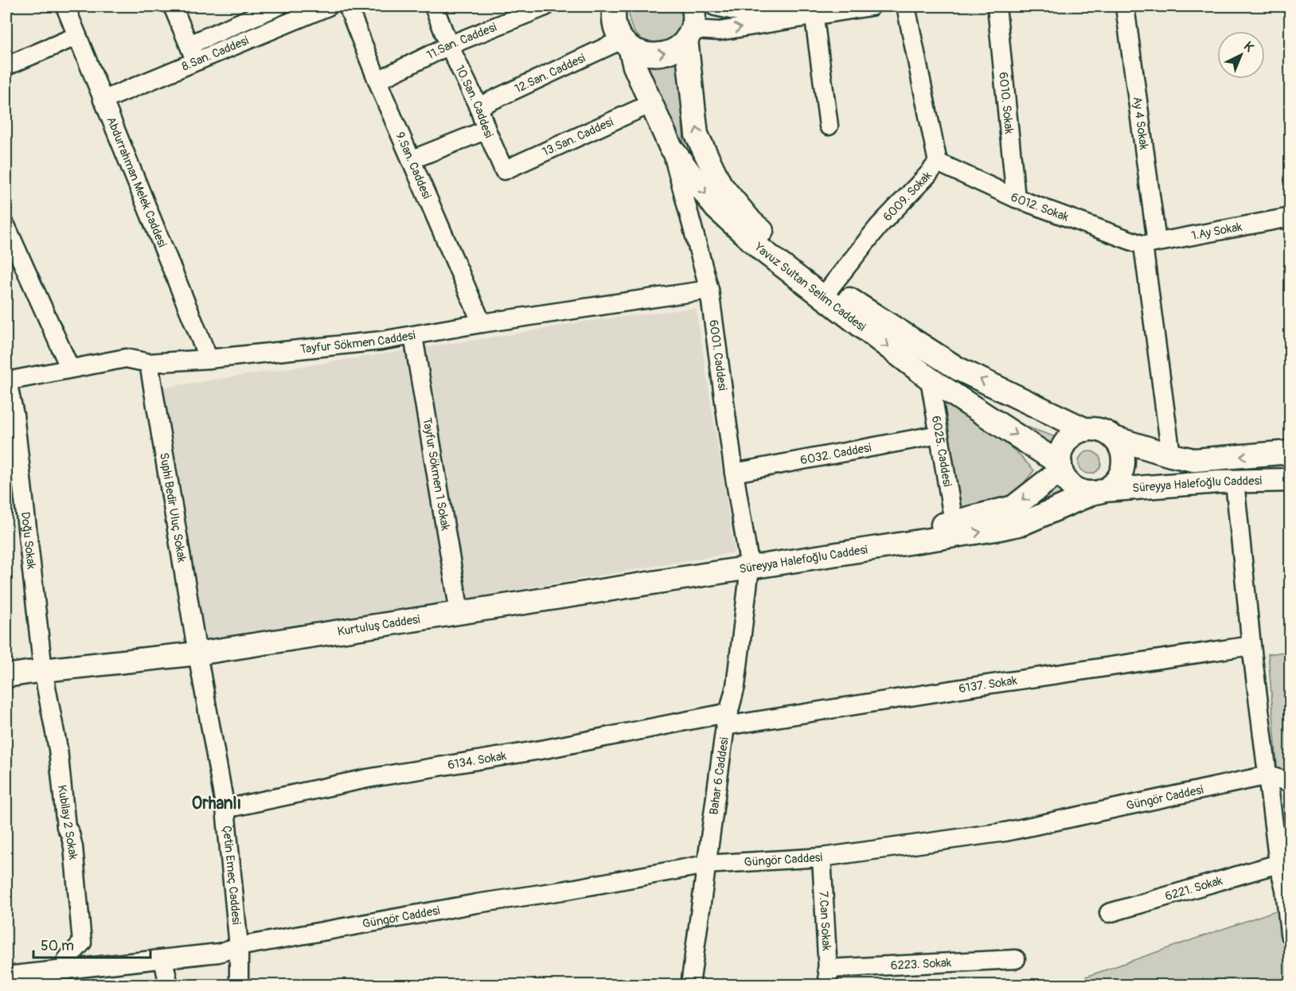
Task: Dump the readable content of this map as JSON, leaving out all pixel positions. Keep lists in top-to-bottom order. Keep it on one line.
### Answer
{"streets":{"main road":["Yavuz Sultan Selim Caddesi","Süreyya Halefoğlu Caddesi","Kurtuluş Caddesi"],"street":["11.San. Caddesi","8.San. Caddesi","12.San. Caddesi","10.San. Caddesi","6010. Sokak","Ay 4 Sokak","13.San. Caddesi","9.San. Caddesi","Abdurrahman Melek Caddesi","6009. Sokak","6012. Sokak","1.Ay Sokak","Tayfur Sökmen Caddesi","6001. Caddesi","6025. Caddesi","6032. Caddesi","Tayfur Sökmen 1 Sokak","Suphi Bedir Uluç Sokak","Doğu Sokak","6137. Sokak","6134. Sokak","Bahar 6 Caddesi","Güngör Caddesi","Kubilay 2 Sokak","Çetin Emeç Caddesi","6221. Sokak","7.Can Sokak","6223. Sokak"]},"crossings":[["11.San. Caddesi","10.San. Caddesi"],["11.San. Caddesi","9.San. Caddesi"],["8.San. Caddesi","Abdurrahman Melek Caddesi"],["12.San. Caddesi","10.San. Caddesi"],["12.San. Caddesi","Yavuz Sultan Selim Caddesi"],["10.San. Caddesi","13.San. Caddesi"],["6010. Sokak","6012. Sokak"],["Ay 4 Sokak","6012. Sokak"],["Ay 4 Sokak","1.Ay Sokak"],["13.San. Caddesi","Yavuz Sultan Selim Caddesi"],["9.San. Caddesi","Tayfur Sökmen Caddesi"],["Abdurrahman Melek Caddesi","Tayfur Sökmen Caddesi"],["6009. Sokak","6012. Sokak"],["6009. Sokak","Yavuz Sultan Selim Caddesi"],["6012. Sokak","1.Ay Sokak"],["Yavuz Sultan Selim Caddesi","6001. Caddesi"],["Yavuz Sultan Selim Caddesi","6025. Caddesi"],["Yavuz Sultan Selim Caddesi","Süreyya Halefoğlu Caddesi"],["Tayfur Sökmen Caddesi","6001. Caddesi"],["Tayfur Sökmen Caddesi","Tayfur Sökmen 1 Sokak"],["Tayfur Sökmen Caddesi","Suphi Bedir Uluç Sokak"],["Tayfur Sökmen Caddesi","Doğu Sokak"],["6001. Caddesi","6032. Caddesi"],["6001. Caddesi","Süreyya Halefoğlu Caddesi"],["6001. Caddesi","Kurtuluş Caddesi"],["6001. Caddesi","Bahar 6 Caddesi"],["6025. Caddesi","6032. Caddesi"],["6025. Caddesi","Süreyya Halefoğlu Caddesi"],["Tayfur Sökmen 1 Sokak","Kurtuluş Caddesi"],["Süreyya Halefoğlu Caddesi","Kurtuluş Caddesi"],["Süreyya Halefoğlu Caddesi","Bahar 6 Caddesi"],["Suphi Bedir Uluç Sokak","Kurtuluş Caddesi"],["Suphi Bedir Uluç Sokak","Çetin Emeç Caddesi"],["Doğu Sokak","Kurtuluş Caddesi"],["Doğu Sokak","Kubilay 2 Sokak"],["Kurtuluş Caddesi","Bahar 6 Caddesi"],["Kurtuluş Caddesi","Kubilay 2 Sokak"],["Kurtuluş Caddesi","Çetin Emeç Caddesi"],["6137. Sokak","6134. Sokak"],["6137. Sokak","Bahar 6 Caddesi"],["6134. Sokak","Bahar 6 Caddesi"],["6134. Sokak","Çetin Emeç Caddesi"],["Bahar 6 Caddesi","Güngör Caddesi"],["Güngör Caddesi","Kubilay 2 Sokak"],["Güngör Caddesi","Çetin Emeç Caddesi"],["Güngör Caddesi","7.Can Sokak"],["7.Can Sokak","6223. Sokak"]],"districts":["Orhanlı"],"scale_bar":"50 m","north":"top right"}
